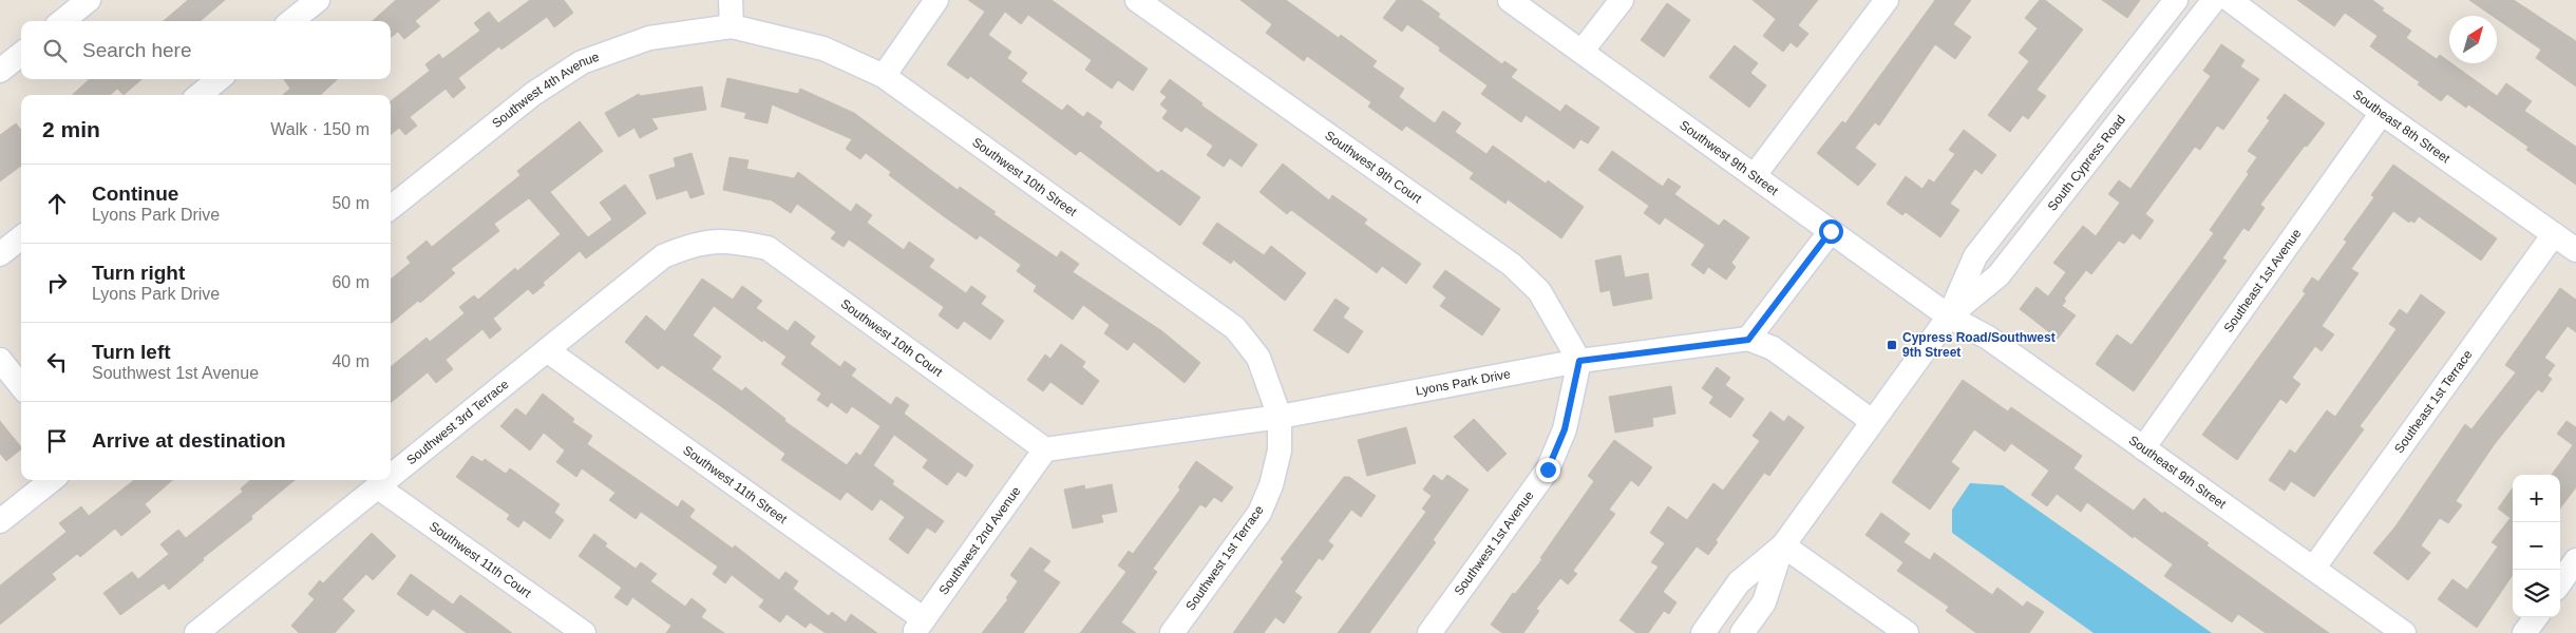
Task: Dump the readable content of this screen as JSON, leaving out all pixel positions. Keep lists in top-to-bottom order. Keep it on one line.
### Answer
{"streets":{"street":["Southwest 4th Avenue","Southeast 8th Street","Southwest 9th Street","South Cypress Road","Southwest 9th Court","Southwest 10th Street","Southeast 1st Avenue","Southwest 10th Court","Lyons Park Drive","Southeast 1st Terrace","Southwest 3rd Terrace","Southeast 9th Street","Southwest 11th Street","Southwest 2nd Avenue","Southwest 1st Avenue","Southwest 1st Terrace","Southwest 11th Court"]},"crossings":[["Southwest 4th Avenue","Southwest 10th Street"],["Southeast 8th Street","Southeast 1st Avenue"],["Southeast 8th Street","Southeast 1st Terrace"],["Southwest 9th Street","South Cypress Road"],["Southwest 9th Street","Southeast 9th Street"],["South Cypress Road","Southeast 9th Street"],["Southwest 9th Court","Lyons Park Drive"],["Southwest 9th Court","Southwest 1st Avenue"],["Southwest 10th Street","Lyons Park Drive"],["Southwest 10th Street","Southwest 1st Terrace"],["Southeast 1st Avenue","Southeast 9th Street"],["Southwest 10th Court","Lyons Park Drive"],["Southwest 10th Court","Southwest 3rd Terrace"],["Southwest 10th Court","Southwest 2nd Avenue"],["Lyons Park Drive","Southwest 2nd Avenue"],["Lyons Park Drive","Southwest 1st Avenue"],["Lyons Park Drive","Southwest 1st Terrace"],["Southeast 1st Terrace","Southeast 9th Street"],["Southwest 3rd Terrace","Southwest 11th Street"],["Southwest 3rd Terrace","Southwest 11th Court"],["Southwest 11th Street","Southwest 2nd Avenue"]],"places":{"transit":["Cypress Road/Southwest 9th Street"]},"north":"top right","page":{"search":"Search here","heading":["2 min","Walk · 150 m"],"list":[["Continue","Lyons Park Drive","50 m"],["Turn right","Lyons Park Drive","60 m"],["Turn left","Southwest 1st Avenue","40 m"],"Arrive at destination"],"map_buttons":["+","−"]}}
